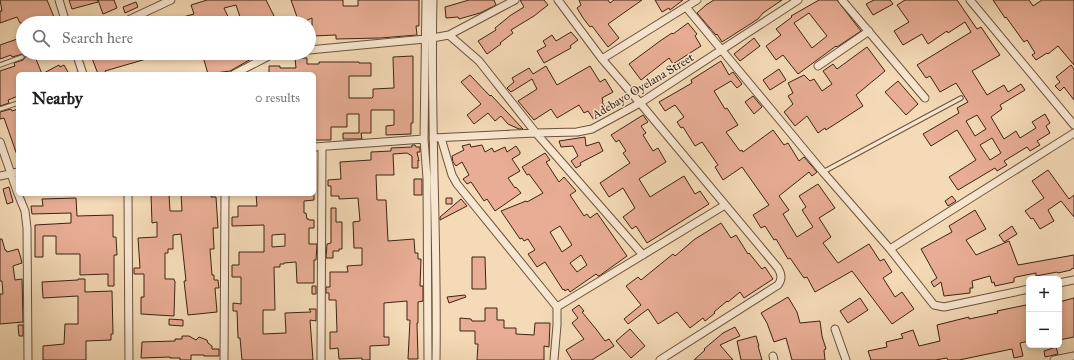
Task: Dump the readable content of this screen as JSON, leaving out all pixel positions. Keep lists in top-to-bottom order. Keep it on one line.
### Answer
{"streets":{"street":["Adebayo Oyelana Street"]},"page":{"search":"Search here","heading":["Nearby","0 results"],"map_buttons":["+","−"]}}
